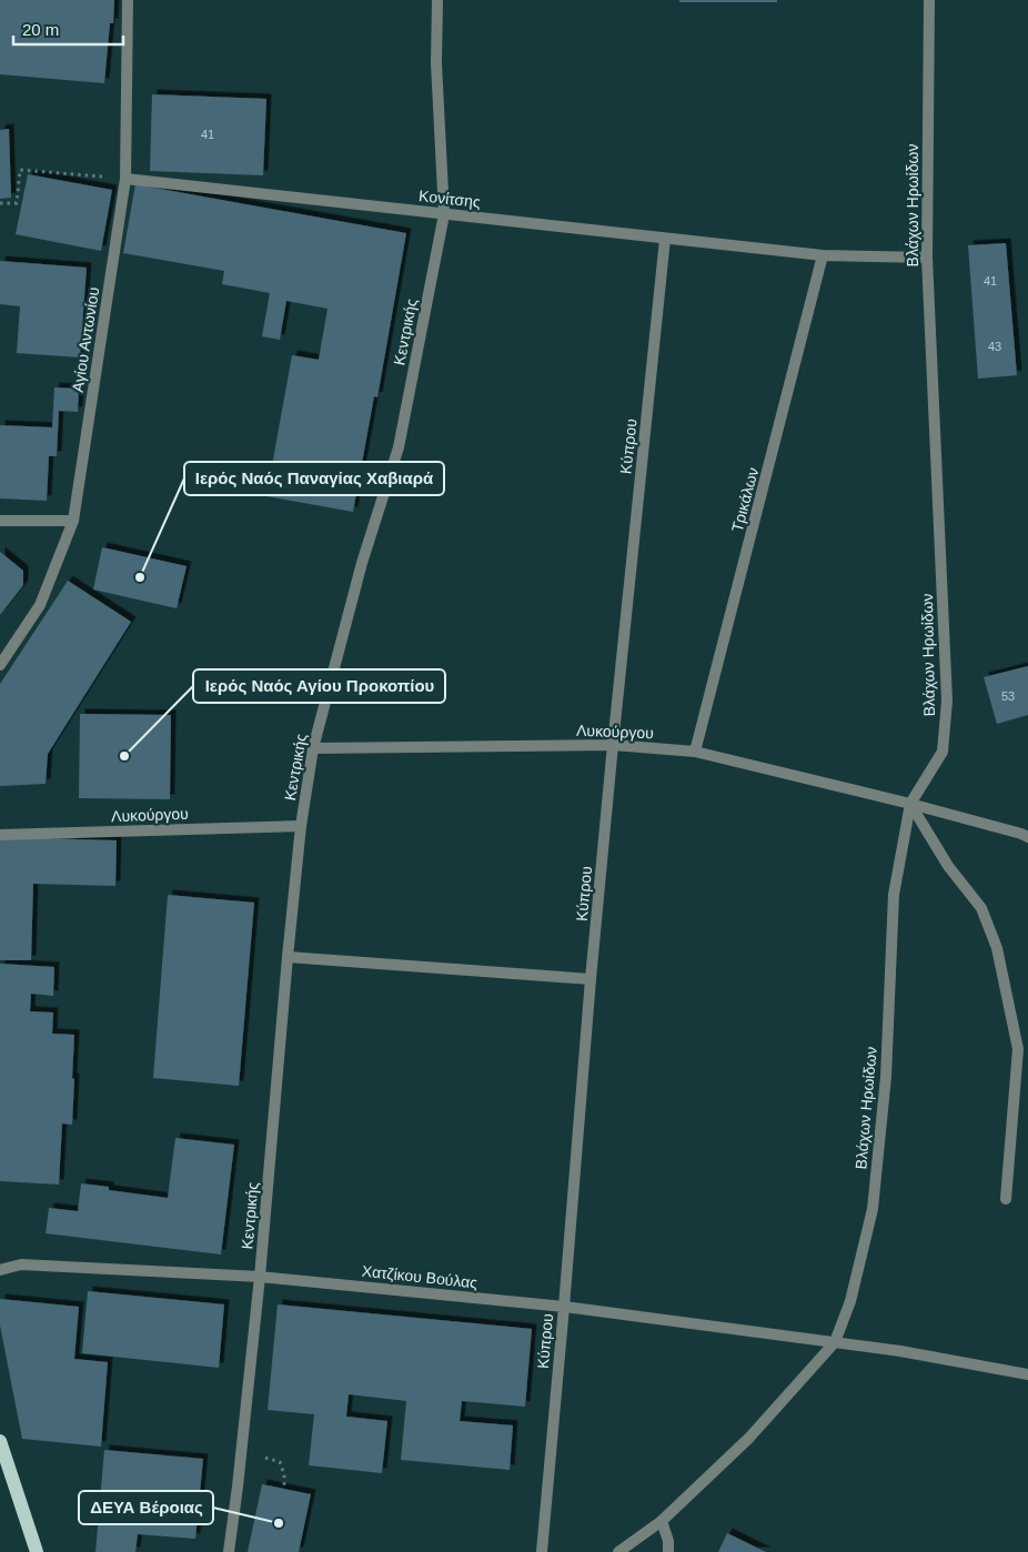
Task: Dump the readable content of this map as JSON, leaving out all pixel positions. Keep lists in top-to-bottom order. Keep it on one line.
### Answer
{"streets":{"street":["Κονίτσης","Βλάχων Ηρωίδων","Κεντρικής","Αγίου Αντωνίου","Κύπρου","Τρικάλων","Λυκούργου","Χατζίκου Βούλας"]},"crossings":[["Κονίτσης","Βλάχων Ηρωίδων"],["Κονίτσης","Κεντρικής"],["Κονίτσης","Αγίου Αντωνίου"],["Κονίτσης","Κύπρου"],["Κονίτσης","Τρικάλων"],["Βλάχων Ηρωίδων","Λυκούργου"],["Βλάχων Ηρωίδων","Χατζίκου Βούλας"],["Κεντρικής","Λυκούργου"],["Κεντρικής","Χατζίκου Βούλας"],["Κύπρου","Λυκούργου"],["Κύπρου","Χατζίκου Βούλας"],["Τρικάλων","Λυκούργου"]],"places":["Ιερός Ναός Παναγίας Χαβιαρά","Ιερός Ναός Αγίου Προκοπίου","ΔΕΥΑ Βέροιας"],"house_numbers":["41","41","43","53"],"scale_bar":"20 m"}
